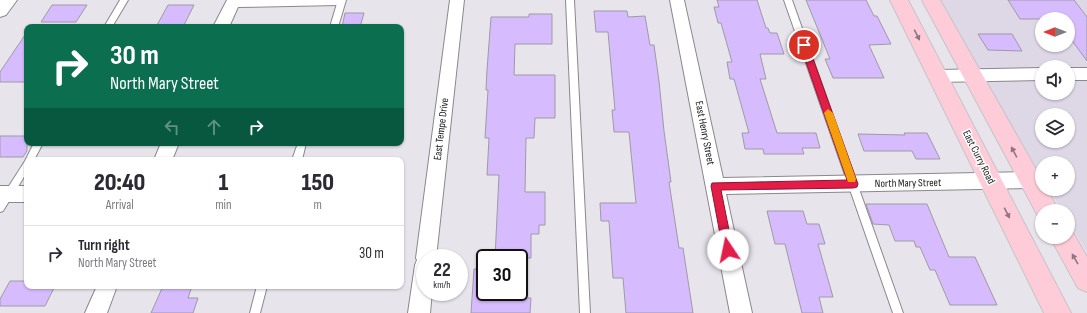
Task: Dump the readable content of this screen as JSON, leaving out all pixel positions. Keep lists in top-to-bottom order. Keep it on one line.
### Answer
{"streets":{"main road":["East Curry Road"],"street":["East Tempe Drive","East Henry Street","North Mary Street"]},"crossings":[["East Henry Street","North Mary Street"],["East Curry Road","North Mary Street"]],"north":"left","page":{"map_buttons":["+","−"],"turn":["30 m","North Mary Street"],"eta":["20:40","Arrival","1","min","150","m"],"list":[{"name":"Turn right","note":"North Mary Street","value":"30 m"}],"speed":"22 km/h","limit":"30"}}
